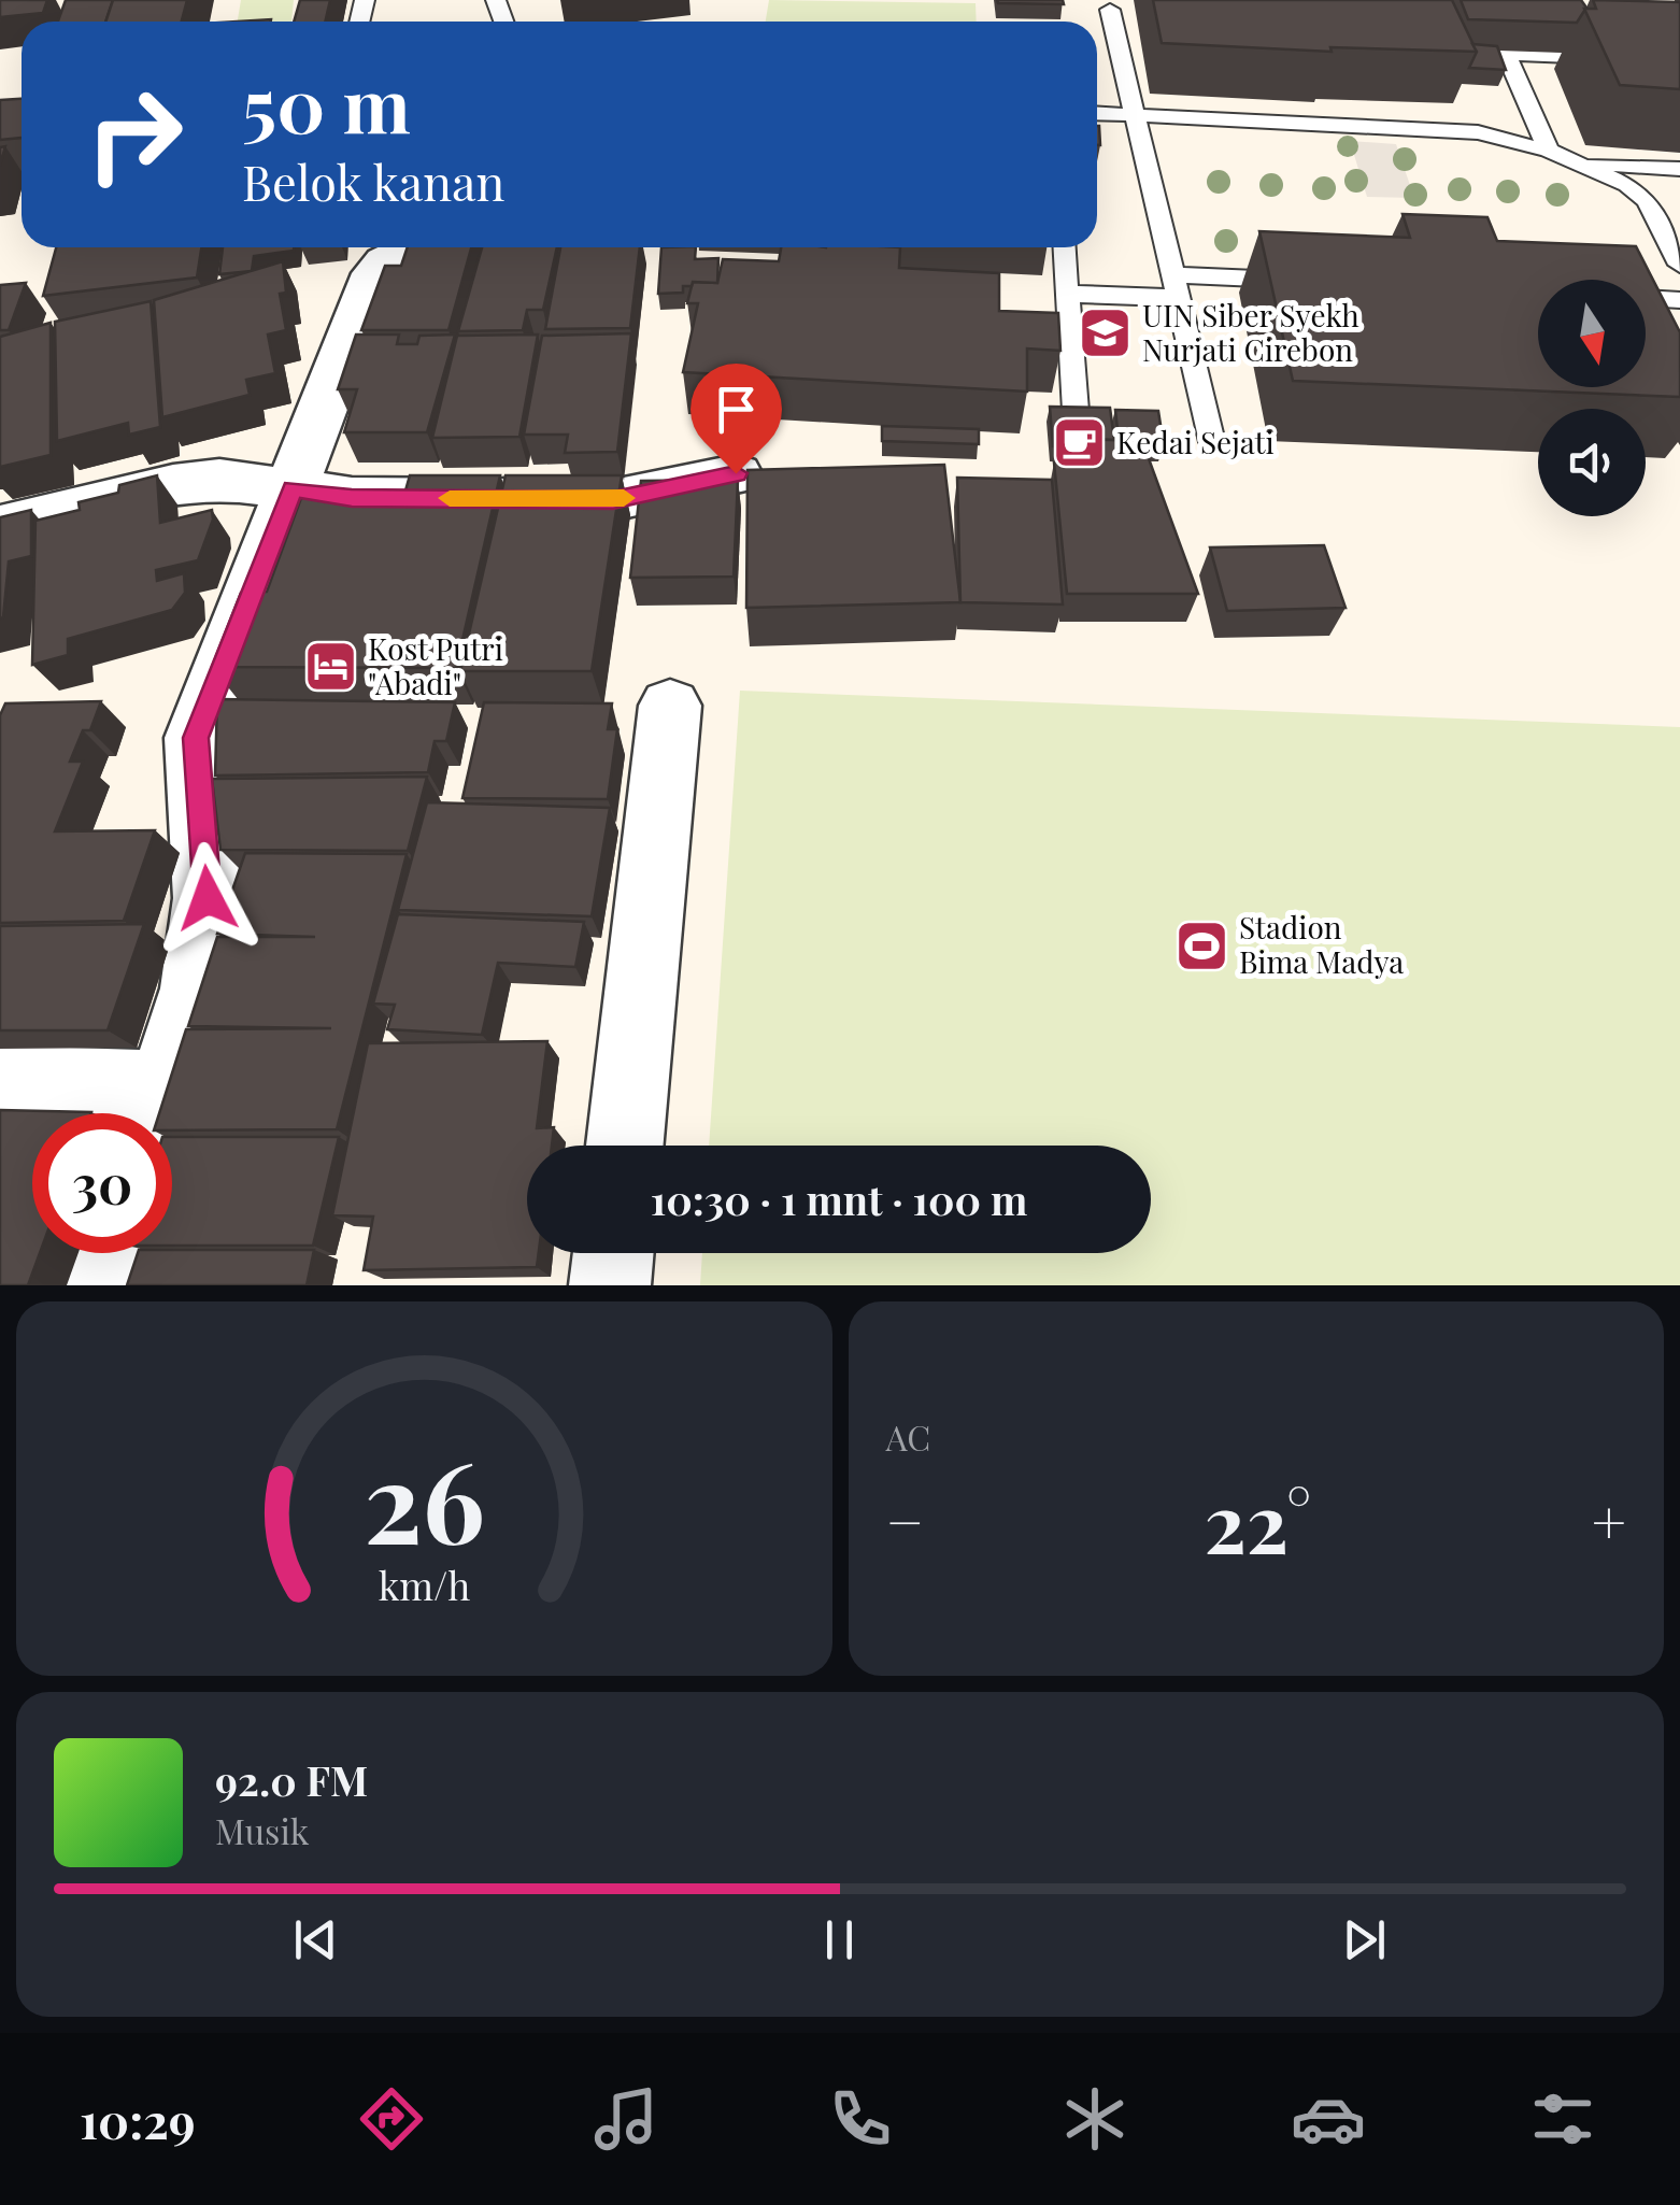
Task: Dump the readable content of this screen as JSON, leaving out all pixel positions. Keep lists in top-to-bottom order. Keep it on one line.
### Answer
{"places":{"school or university":["UIN Siber Syekh Nurjati Cirebon"],"cafe":["Kedai Sejati"],"hotel":["Kost Putri \"Abadi\""],"sports":["Stadion Bima Madya"]},"north":"bottom","page":{"turn":["50 m","Belok kanan"],"limit":"30","trip":"10:30 · 1 mnt · 100 m","tile":"AC","heat":["−","22°","+"],"song":["92.0 FM","Musik"],"tabs":"10:29","gauge":["26","km/h"]}}
